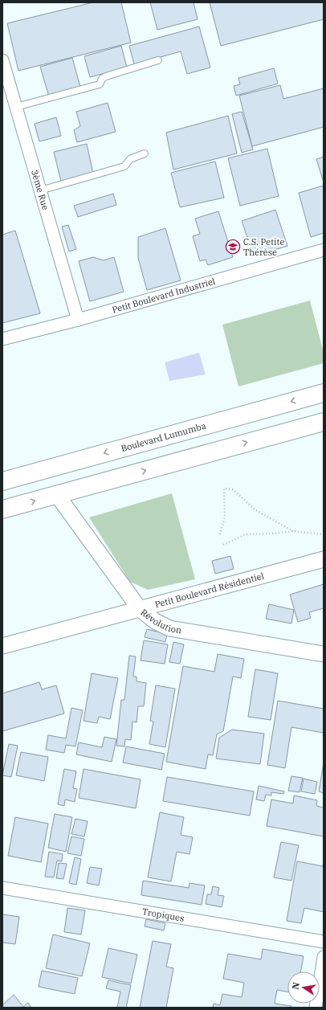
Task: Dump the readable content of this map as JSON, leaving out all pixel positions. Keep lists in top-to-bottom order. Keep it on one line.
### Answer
{"streets":{"highway":["Boulevard Lumumba"],"street":["3ème Rue","Petit Boulevard Industriel","Petit Boulevard Résidentiel","Révolution","Tropiques"]},"crossings":[["3ème Rue","Petit Boulevard Industriel"],["Petit Boulevard Résidentiel","Révolution"]],"places":{"school or university":["C.S. Petite Thérèse"]},"north":"left"}
